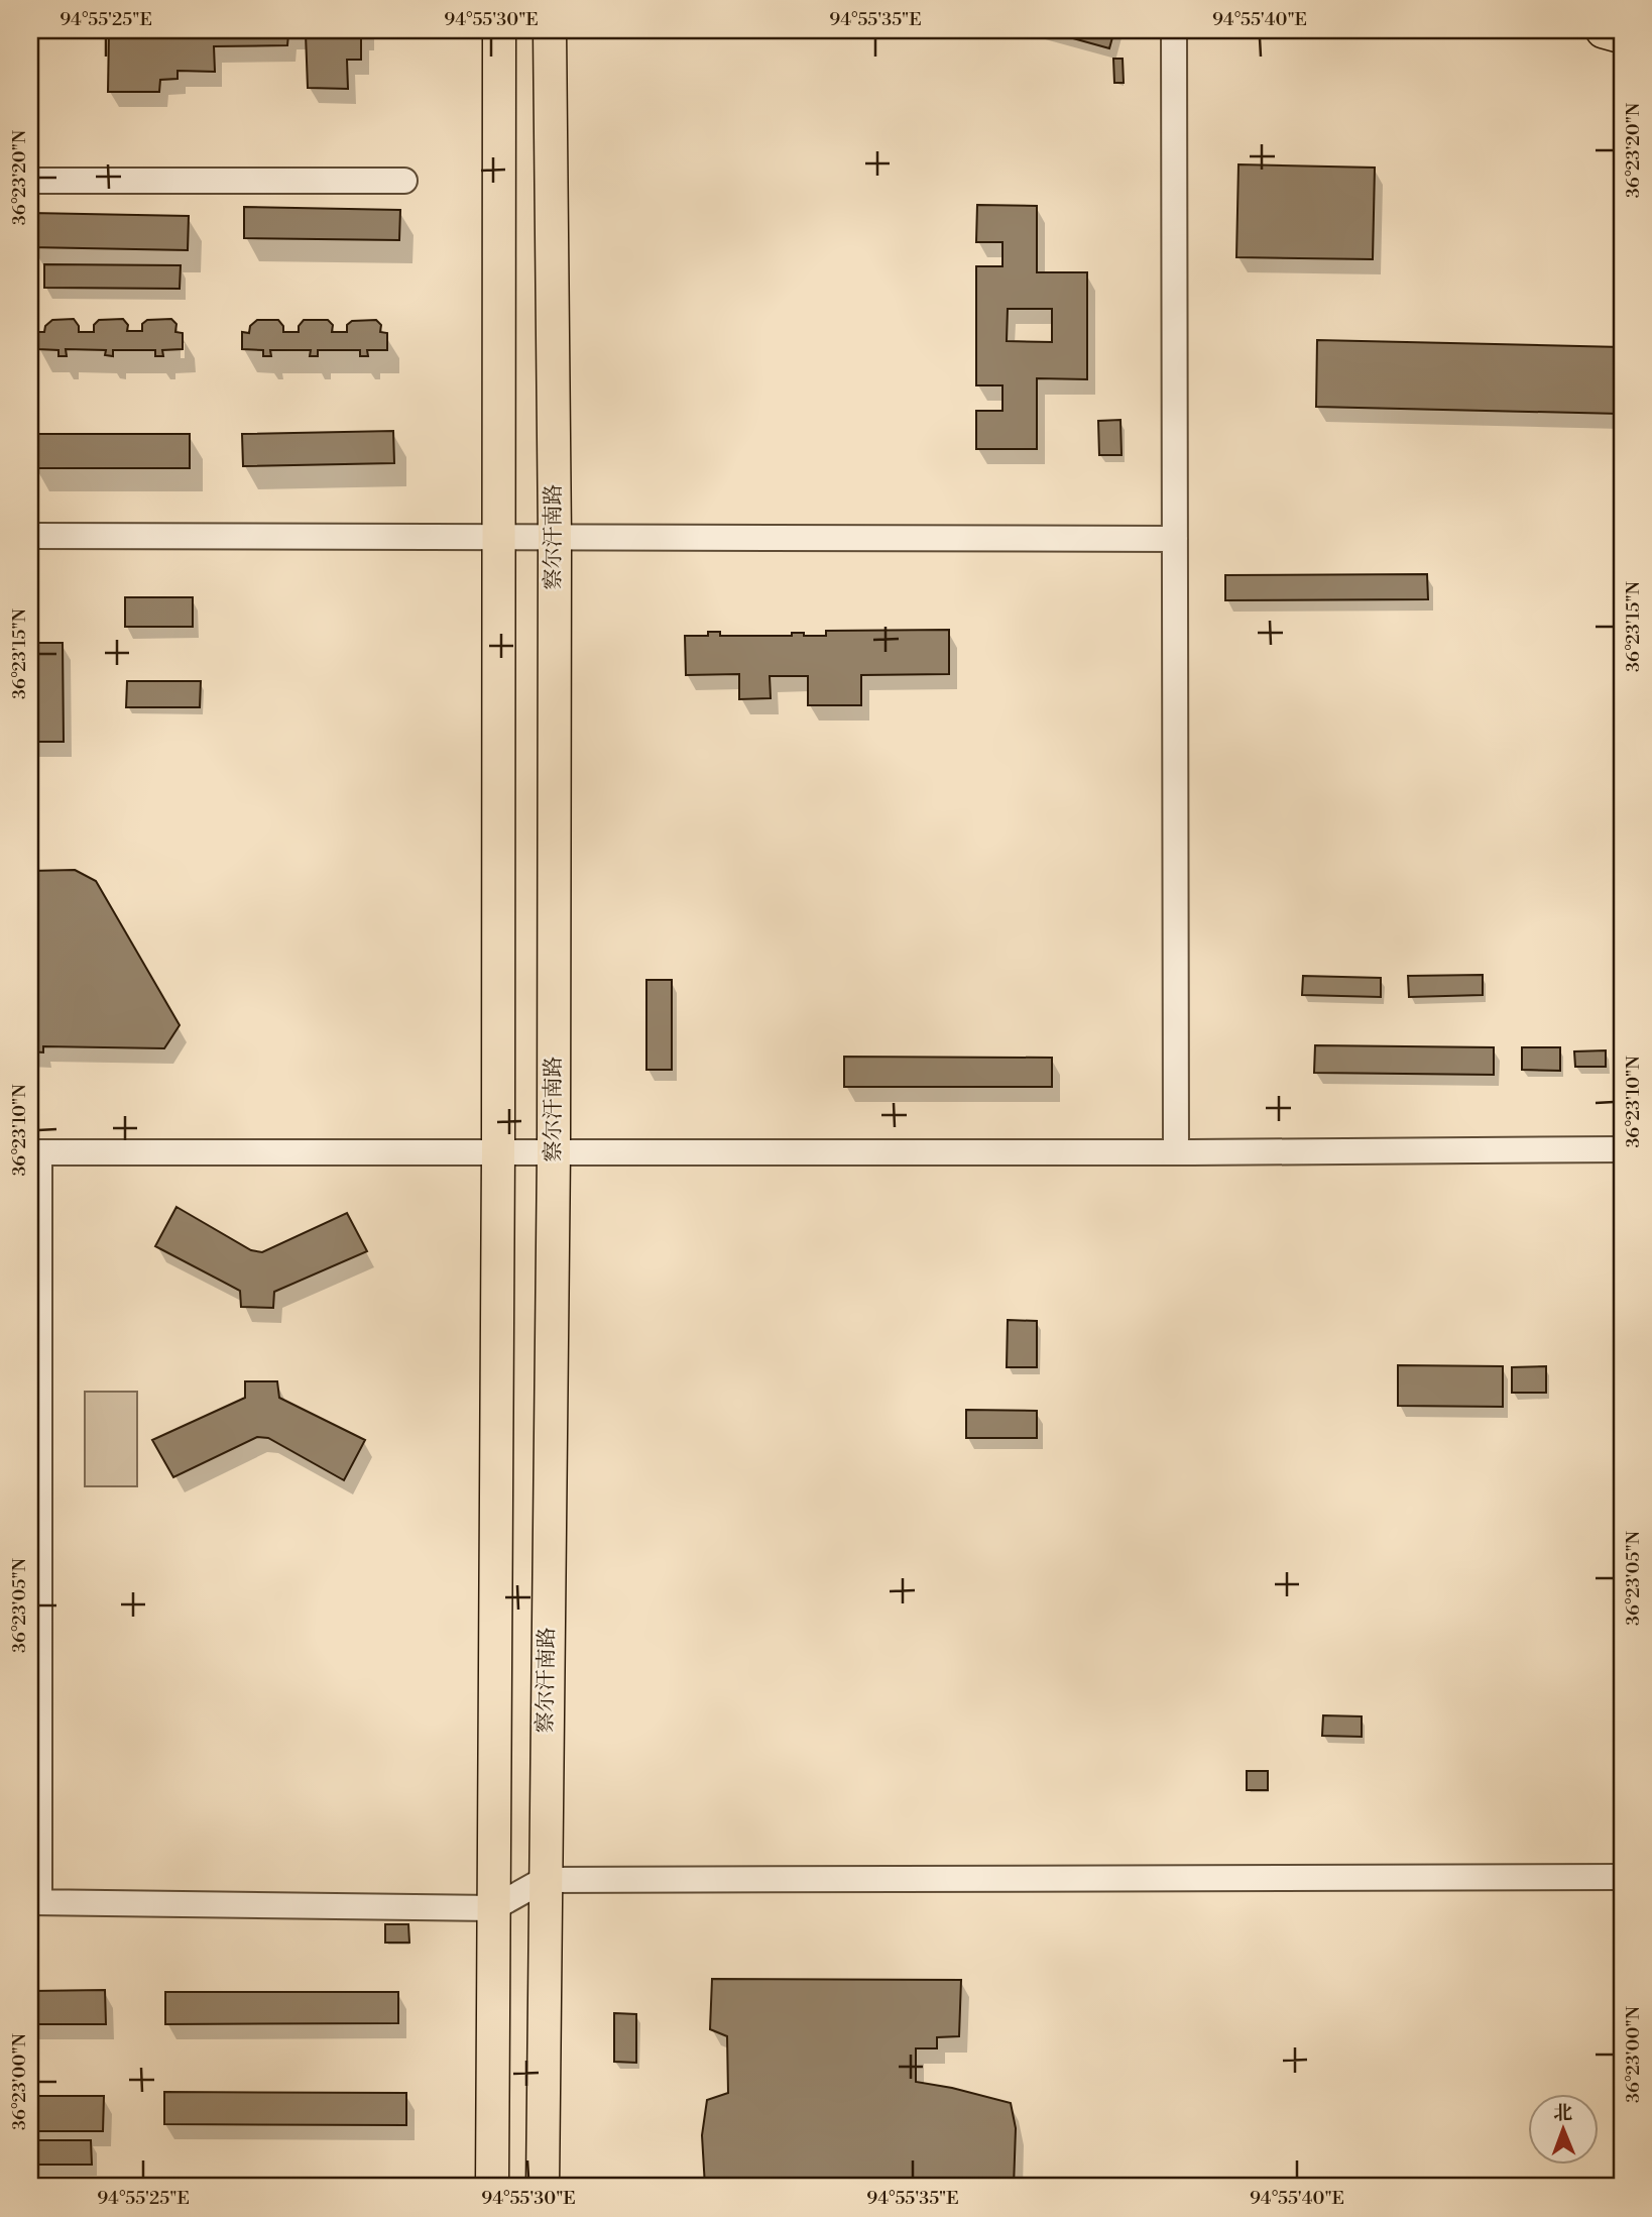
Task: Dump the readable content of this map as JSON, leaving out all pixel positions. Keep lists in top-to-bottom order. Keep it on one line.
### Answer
{"streets":{"main road":["察尔汗南路"]},"north":"top","coordinates":["94°55'25\"E","94°55'30\"E","94°55'35\"E","94°55'40\"E","36°23'20\"N","36°23'15\"N","36°23'10\"N","36°23'05\"N","36°23'00\"N"]}
